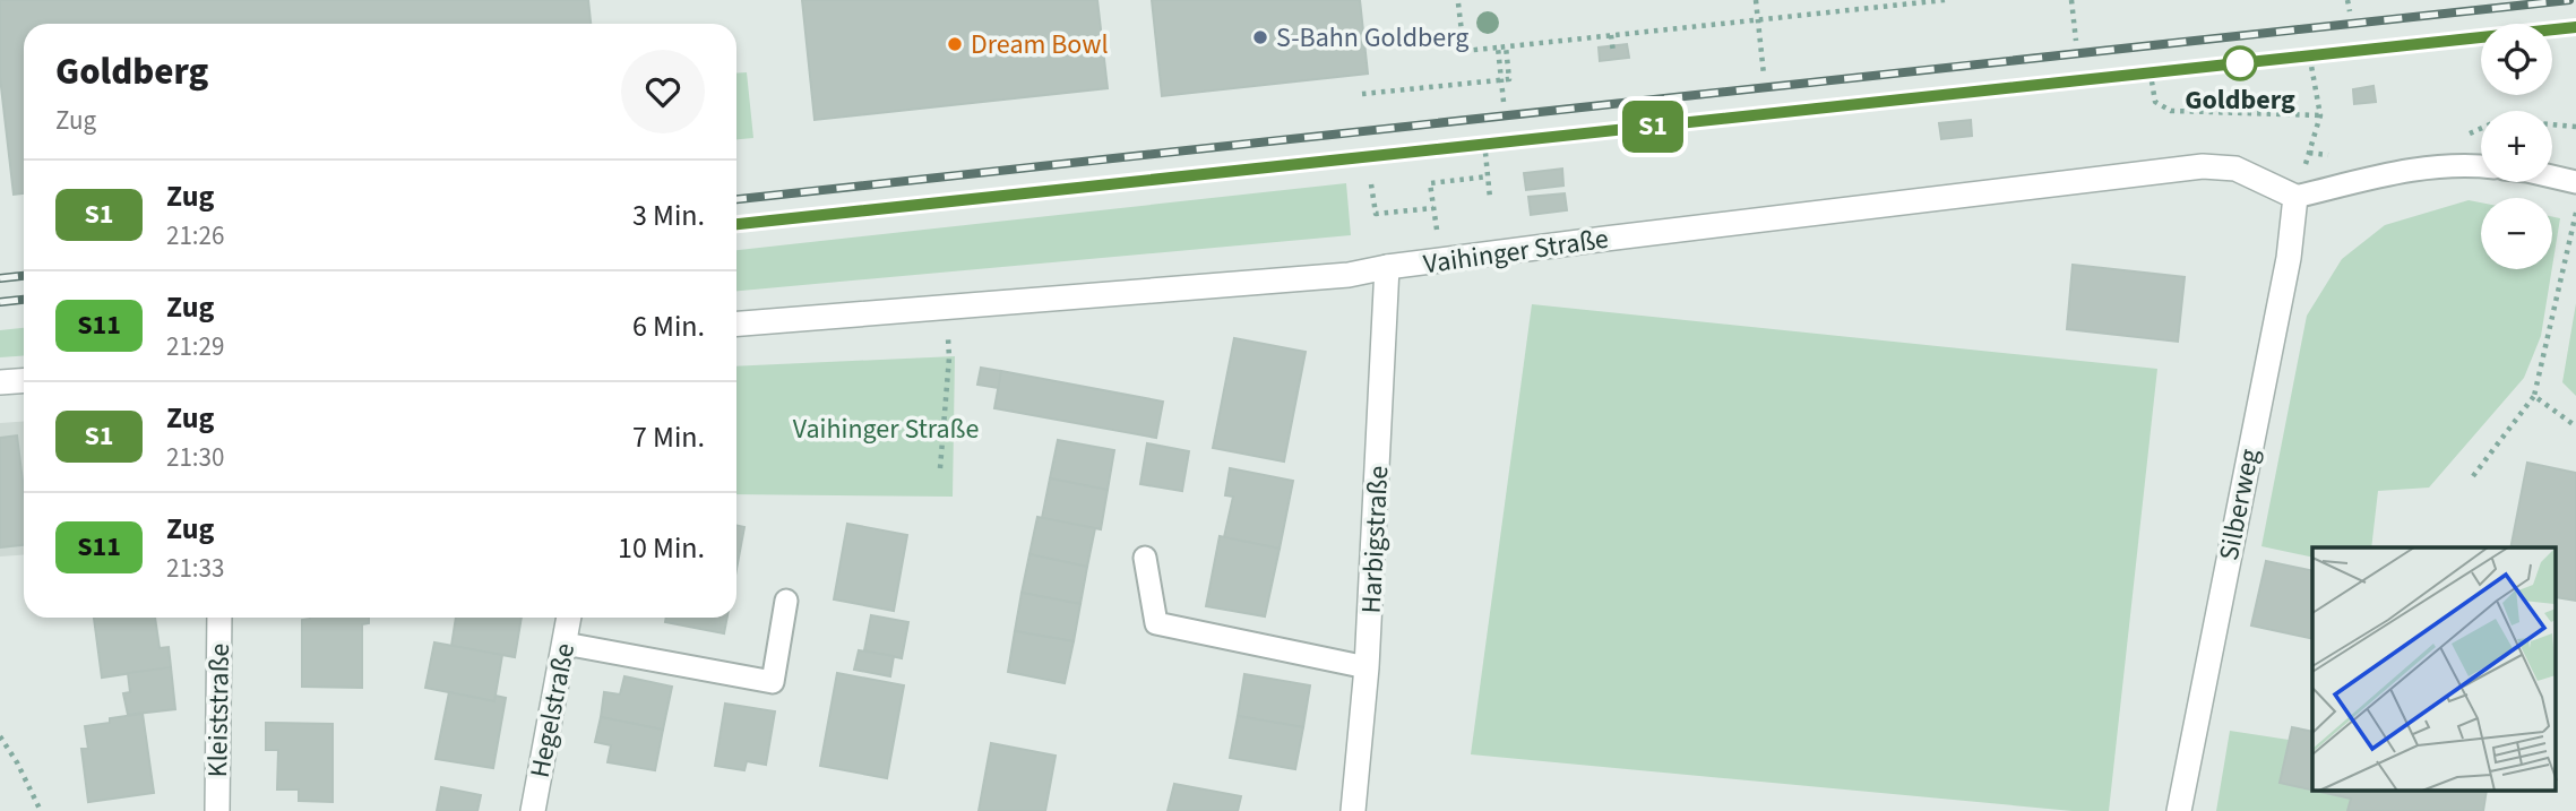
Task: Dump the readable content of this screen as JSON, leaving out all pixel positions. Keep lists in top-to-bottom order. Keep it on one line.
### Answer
{"streets":{"street":["Vaihinger Straße","Silberweg","Harbigstraße","Kleiststraße","Hegelstraße"]},"crossings":[["Vaihinger Straße","Silberweg"],["Vaihinger Straße","Harbigstraße"]],"parks":["Vaihinger Straße"],"places":["S-Bahn Goldberg","Dream Bowl","Goldberg"],"page":{"on_map":"S1","map_buttons":["+","−"],"heading":["Goldberg","Zug"],"list":[{"mark":"S1","name":"Zug","note":"21:26","value":"3 Min."},{"mark":"S11","name":"Zug","note":"21:29","value":"6 Min."},{"mark":"S1","name":"Zug","note":"21:30","value":"7 Min."},{"mark":"S11","name":"Zug","note":"21:33","value":"10 Min."}]}}
